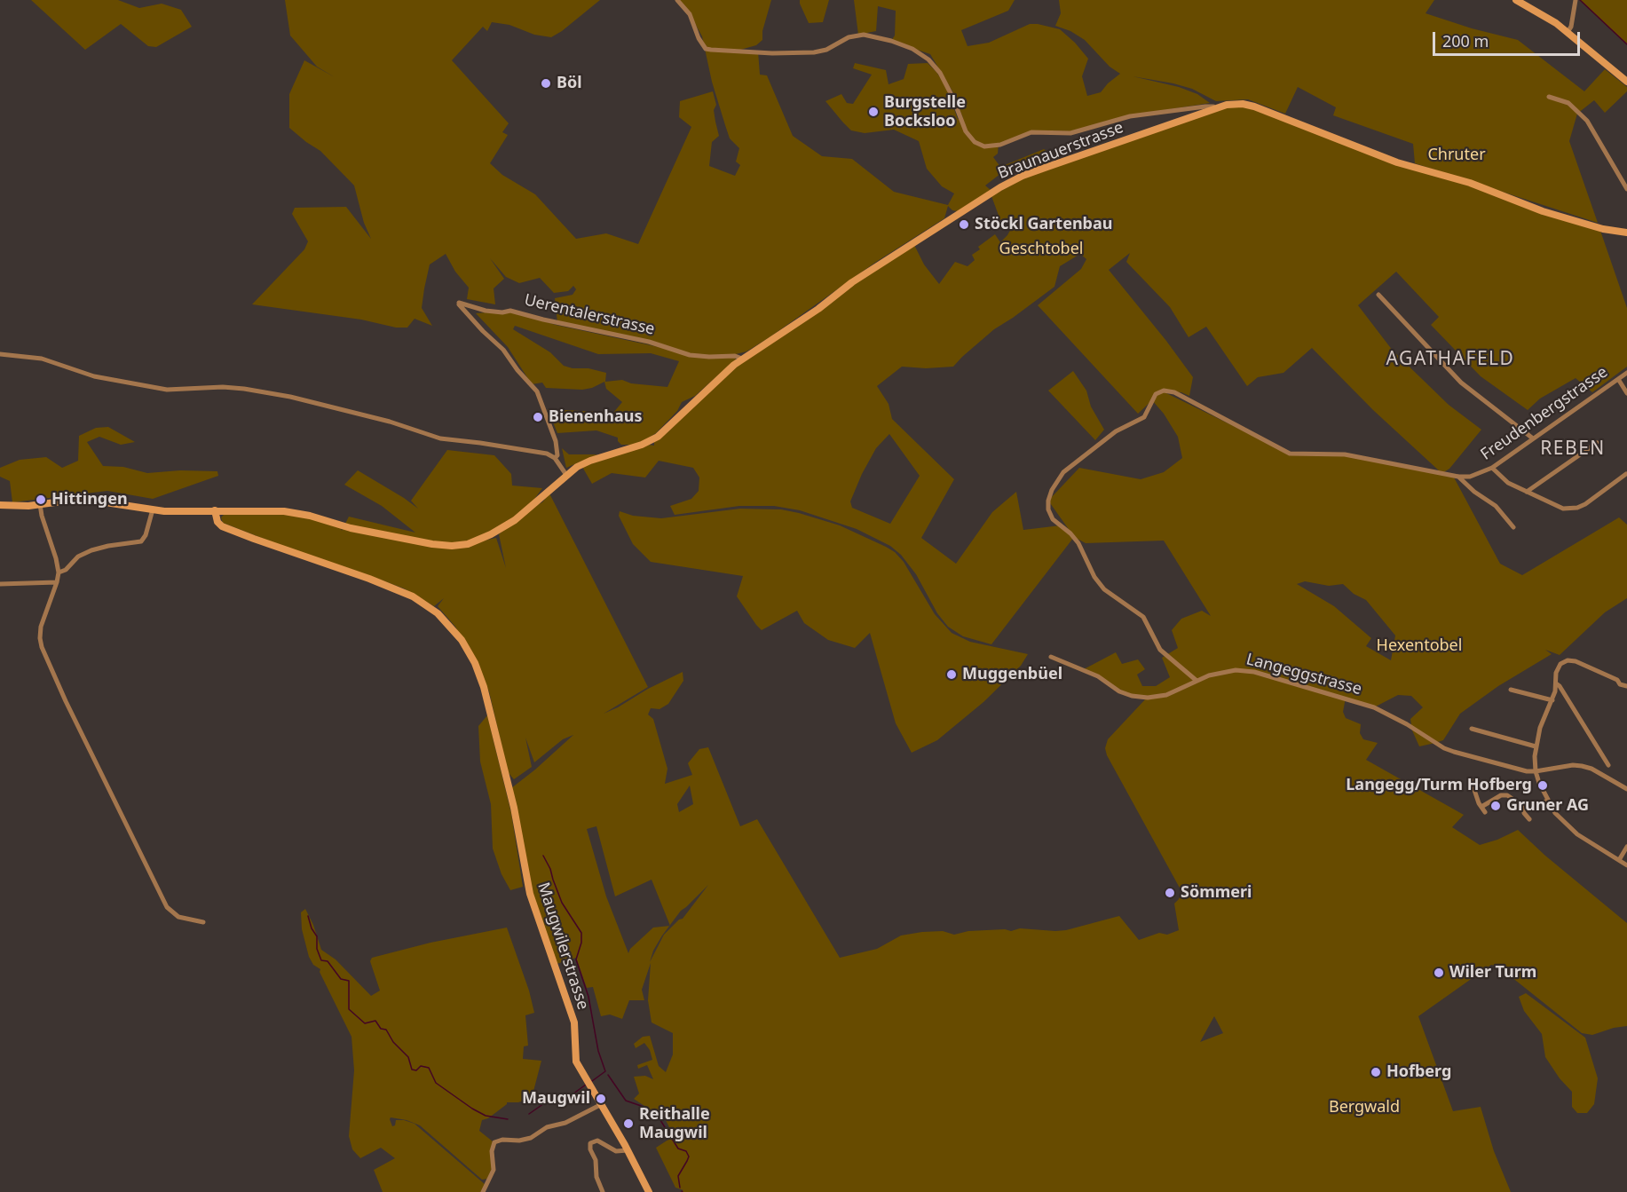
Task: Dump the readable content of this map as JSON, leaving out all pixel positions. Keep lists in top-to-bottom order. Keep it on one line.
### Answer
{"streets":{"street":["Braunauerstrasse","Uerentalerstrasse","Freudenbergstrasse","Langeggstrasse","Maugwilerstrasse"]},"crossings":[["Braunauerstrasse","Uerentalerstrasse"],["Braunauerstrasse","Maugwilerstrasse"],["Freudenbergstrasse","Langeggstrasse"]],"districts":["AGATHAFELD","REBEN"],"parks":["Chruter","Geschtobel","Hexentobel","Bergwald"],"places":["Böl","Burgstelle Bocksloo","Stöckl Gartenbau","Bienenhaus","Hittingen","Muggenbüel","Langegg/Turm Hofberg","Gruner AG","Sömmeri","Wiler Turm","Hofberg","Maugwil","Reithalle Maugwil"],"scale_bar":"200 m"}
